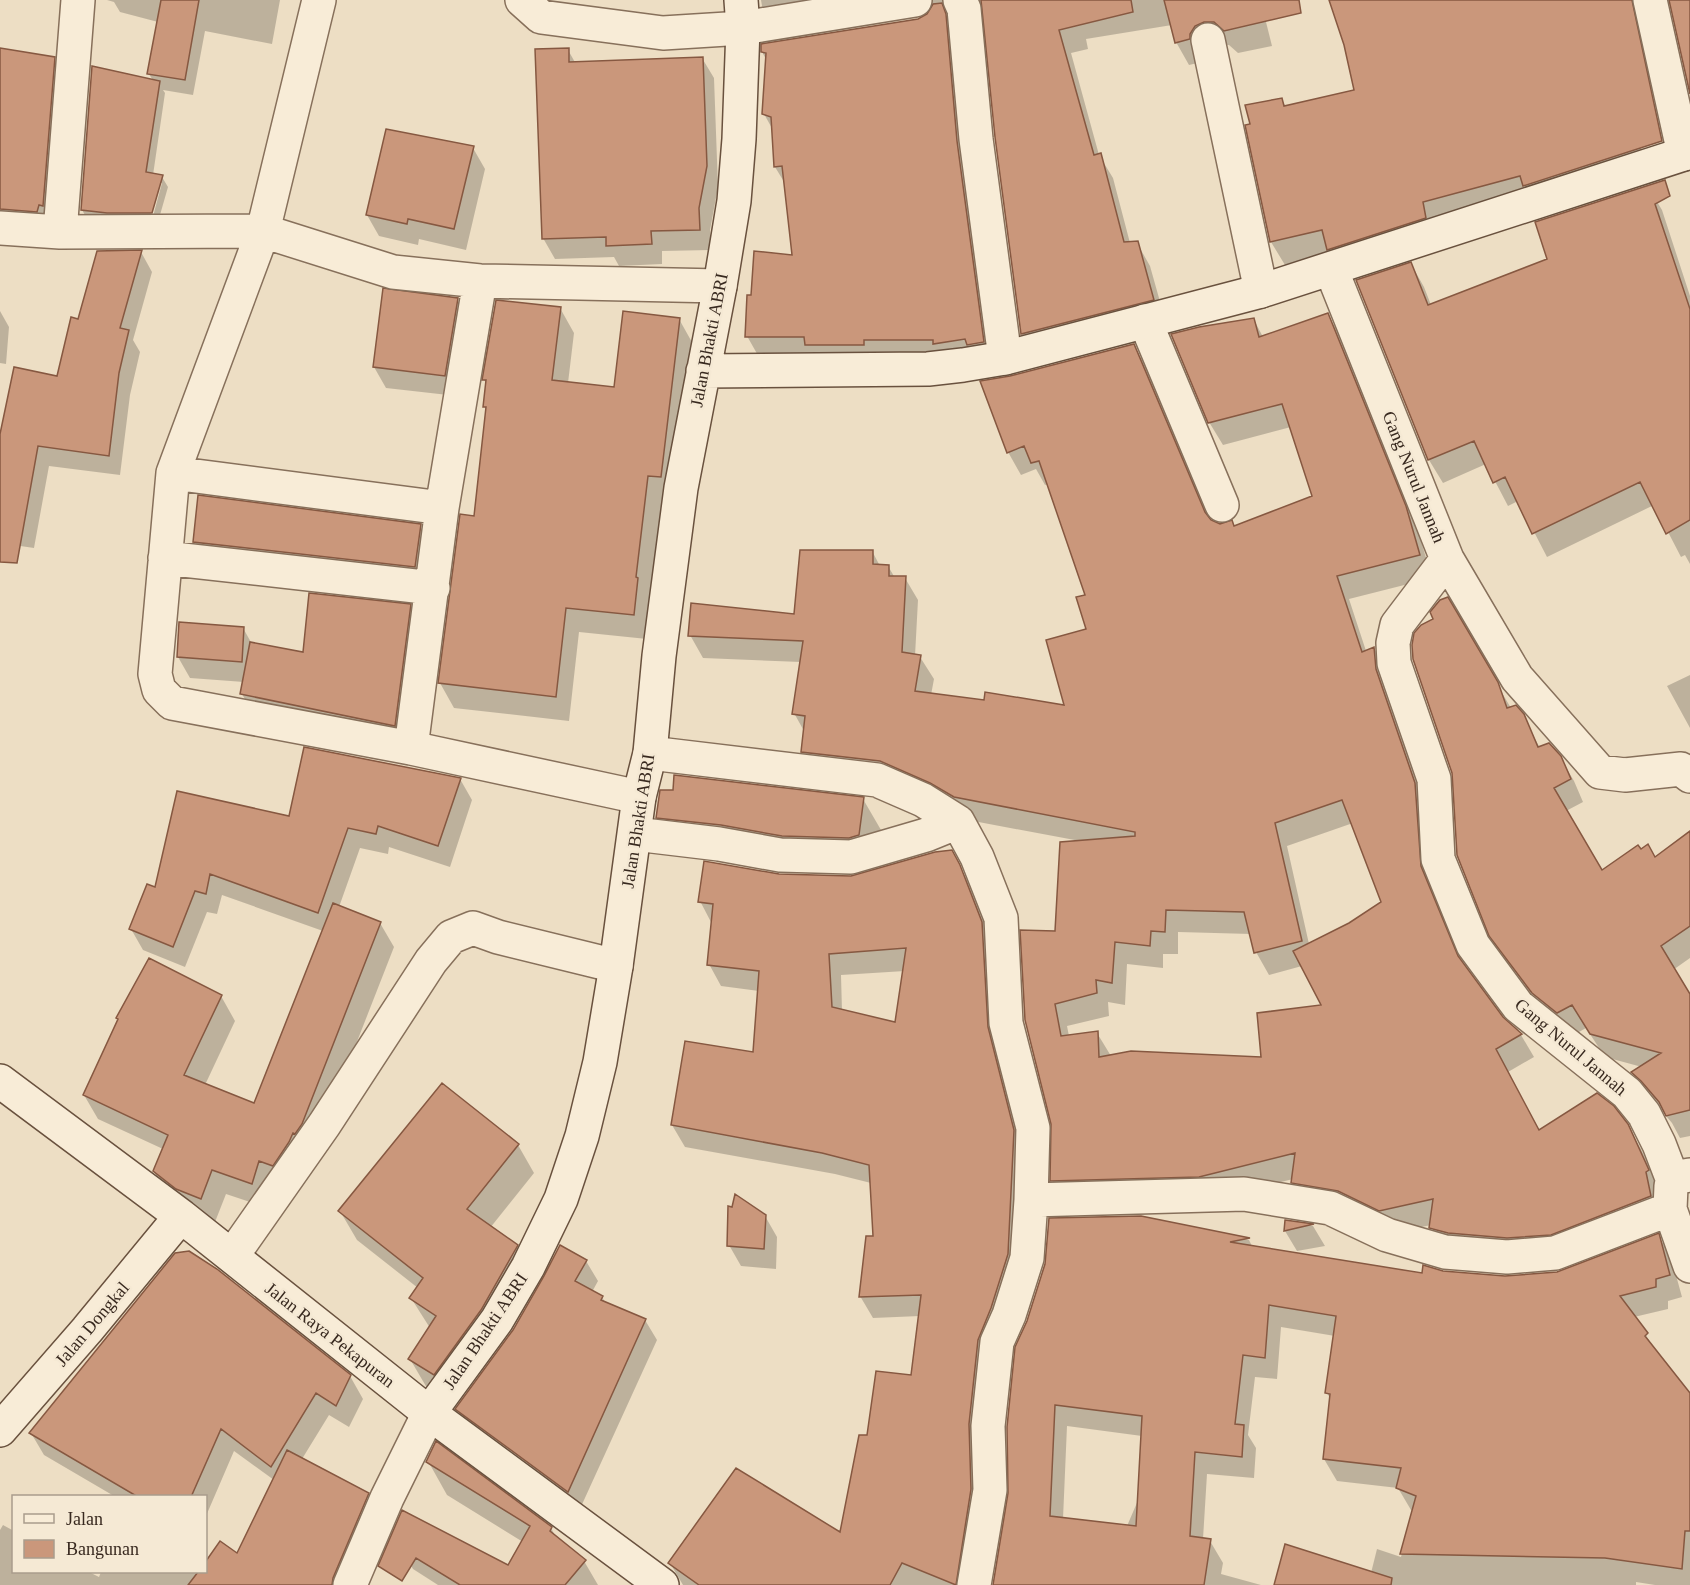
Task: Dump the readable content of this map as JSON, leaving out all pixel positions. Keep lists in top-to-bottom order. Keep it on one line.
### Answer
{"streets":{"street":["Jalan Bhakti ABRI","Gang Nurul Jannah","Jalan Dongkal","Jalan Raya Pekapuran"]},"crossings":[["Jalan Bhakti ABRI","Jalan Raya Pekapuran"],["Jalan Dongkal","Jalan Raya Pekapuran"]],"legend":["Jalan","Bangunan"]}
